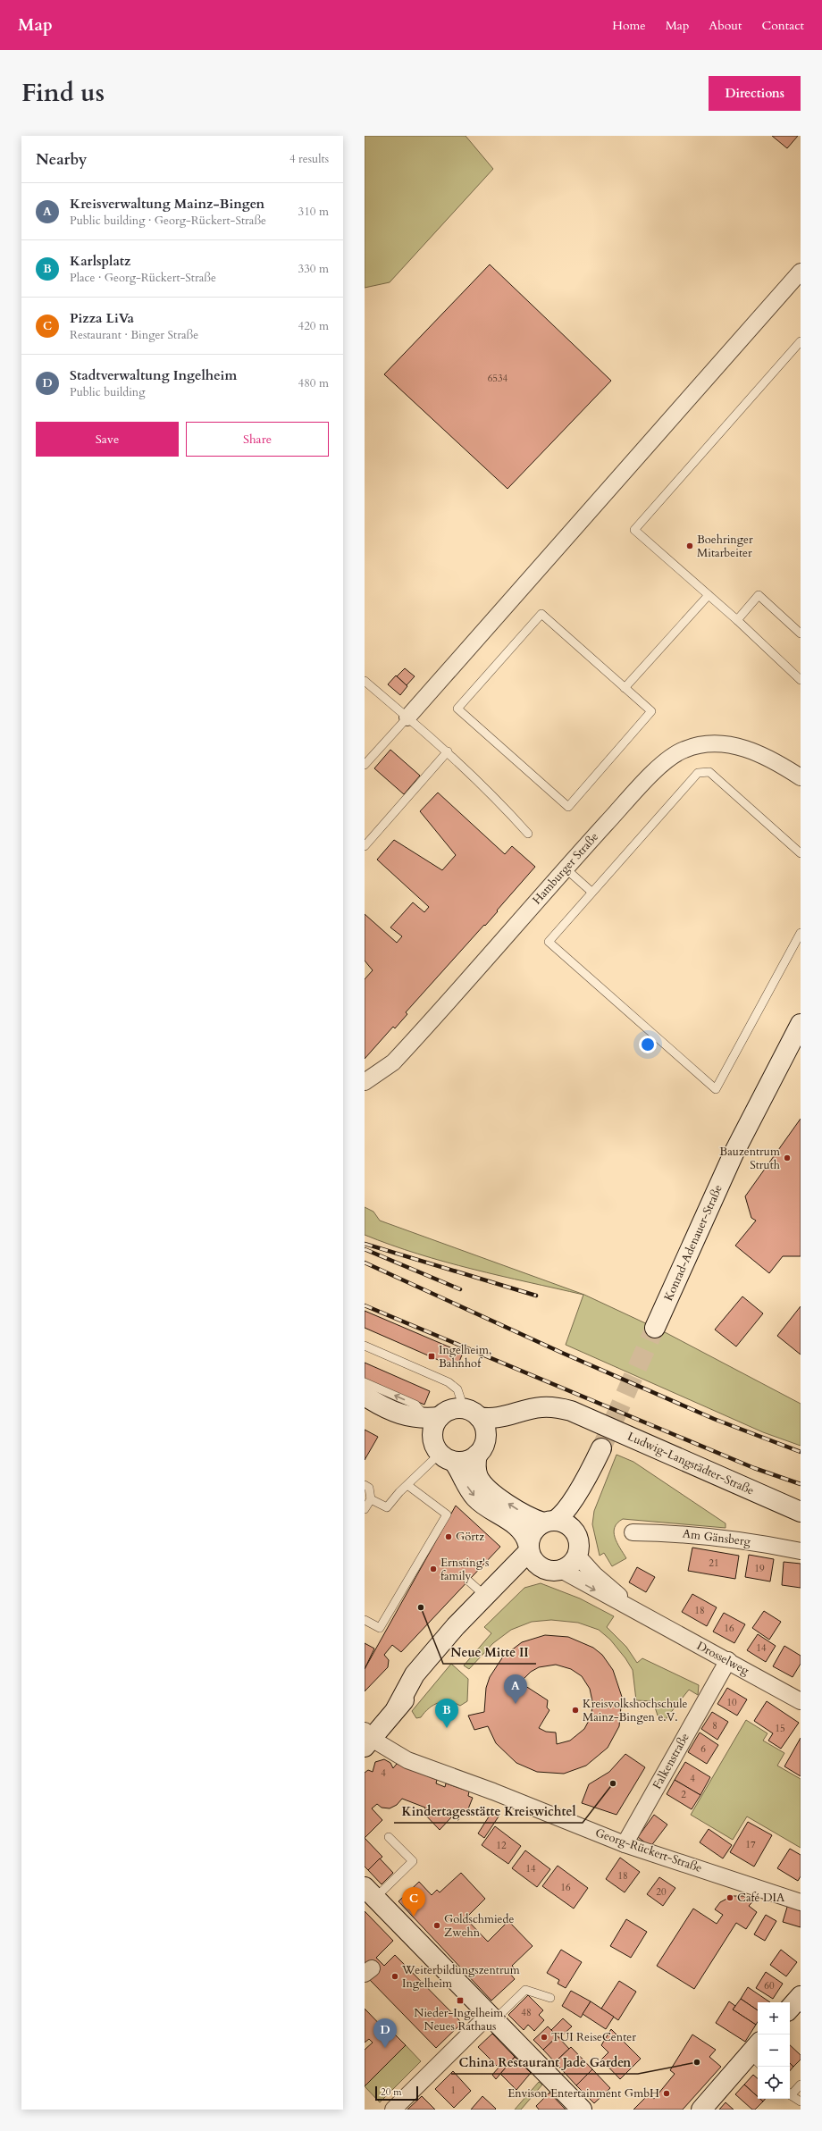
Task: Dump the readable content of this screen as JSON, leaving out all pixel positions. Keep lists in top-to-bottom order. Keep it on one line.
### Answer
{"streets":{"main road":["Konrad-Adenauer-Straße","Ludwig-Langstädter-Straße"],"street":["Hamburger Straße","Am Gänsberg","Drosselweg","Falkenstraße","Georg-Rückert-Straße"]},"crossings":[["Drosselweg","Falkenstraße"],["Falkenstraße","Georg-Rückert-Straße"]],"places":{"other":["Boehringer Mitarbeiter","Bauzentrum Struth","Görtz","Ernsting's family","Neue Mitte II","Kreisvolkshochschule Mainz-Bingen e.V.","Kindertagesstätte Kreiswichtel","Café DIA","Goldschmiede Zwehn","Weiterbildungszentrum Ingelheim","TUI ReiseCenter","China Restaurant Jade Garden","Envison Entertainment GmbH"],"transit":["Ingelheim, Bahnhof","Nieder-Ingelheim, Neues Rathaus"]},"house_numbers":["6534","21","19","18","16","14","10","8","15","6","4","4","2","17","12","14","18","16","20","60","48","1"],"scale_bar":"20 m","page":{"header":"Map","nav":["Home","Map","About","Contact"],"title":"Find us","buttons":["Directions",["Save","Share"]],"heading":["Nearby","4 results"],"list":[{"mark":"A","name":"Kreisverwaltung Mainz-Bingen","note":"Public building · Georg-Rückert-Straße","value":"310 m"},{"mark":"B","name":"Karlsplatz","note":"Place · Georg-Rückert-Straße","value":"330 m"},{"mark":"C","name":"Pizza LiVa","note":"Restaurant · Binger Straße","value":"420 m"},{"mark":"D","name":"Stadtverwaltung Ingelheim","note":"Public building","value":"480 m"}],"pins":["A","B","C","D"],"map_buttons":["+","−"],"scale":"20 m"}}
